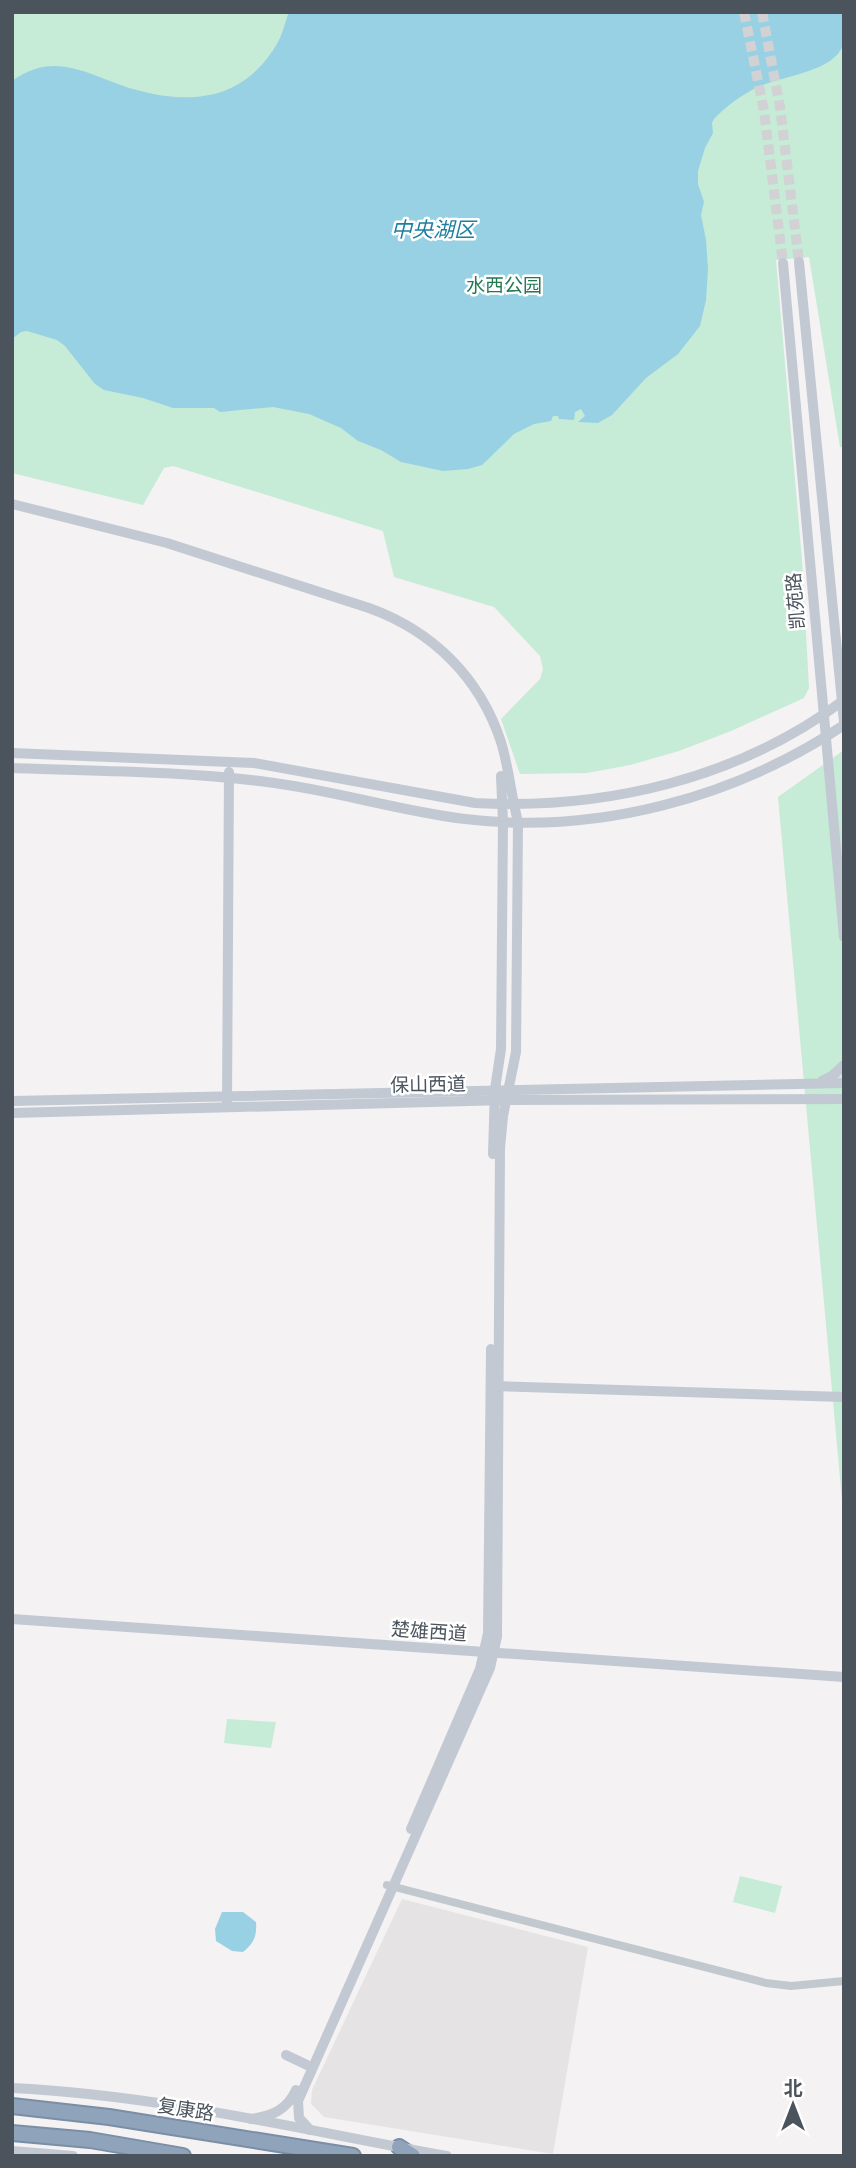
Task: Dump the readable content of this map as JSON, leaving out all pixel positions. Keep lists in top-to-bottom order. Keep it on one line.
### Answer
{"streets":{"highway":["复康路"],"main road":["凯苑路","保山西道","楚雄西道"]},"water":["中央湖区"],"parks":["水西公园"],"north":"top"}
